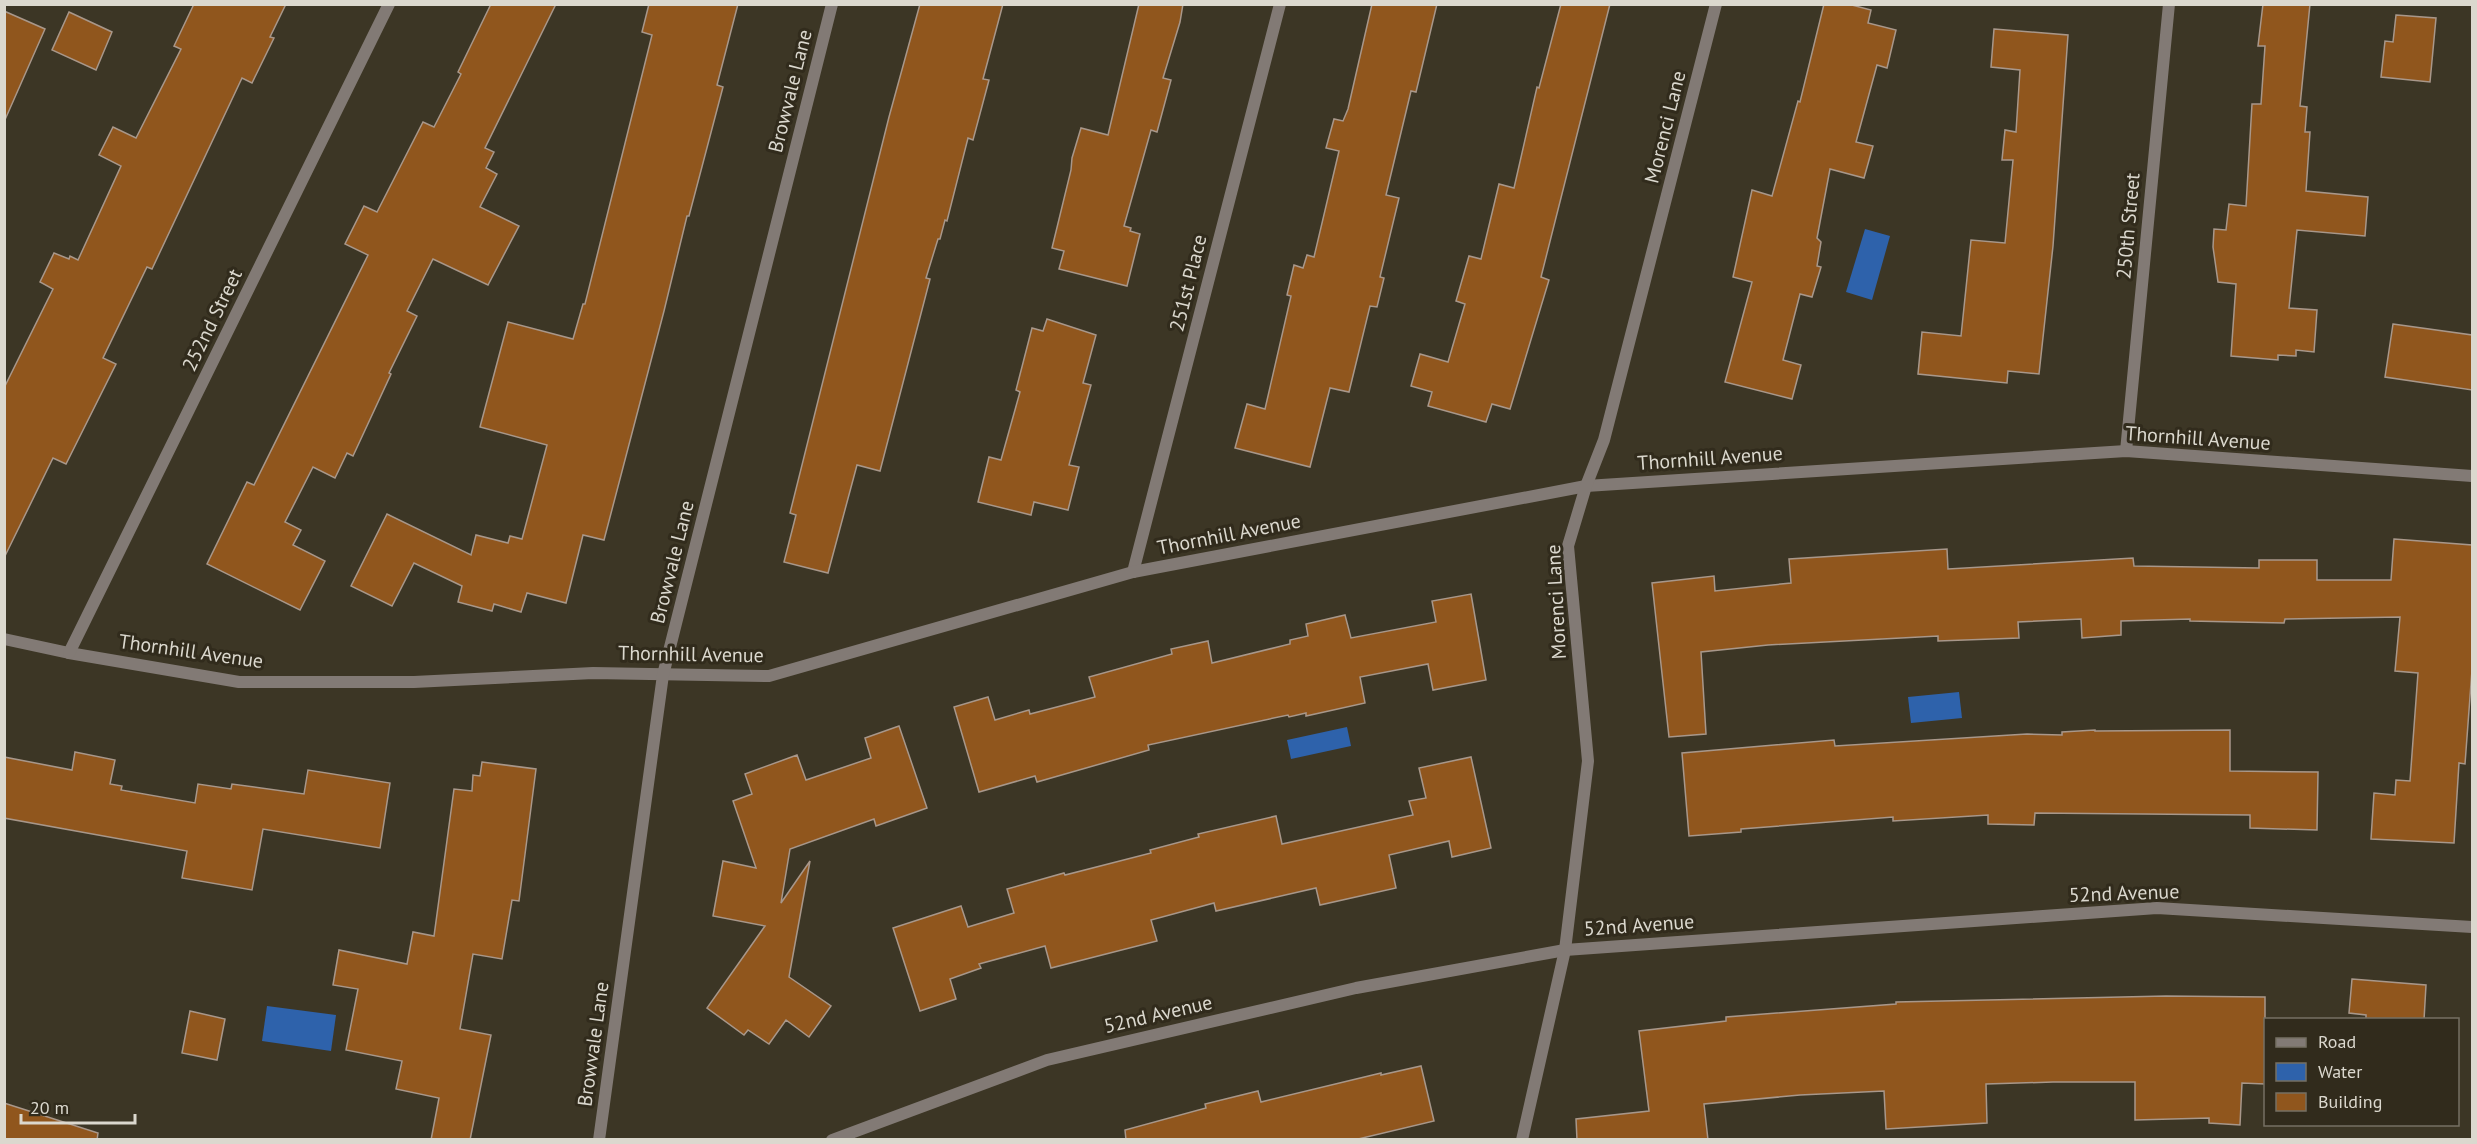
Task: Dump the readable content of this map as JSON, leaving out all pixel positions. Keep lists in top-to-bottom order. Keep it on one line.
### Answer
{"streets":{"street":["Browvale Lane","Morenci Lane","250th Street","251st Place","252nd Street","Thornhill Avenue","52nd Avenue"]},"crossings":[["Browvale Lane","Thornhill Avenue"],["Morenci Lane","Thornhill Avenue"],["Morenci Lane","52nd Avenue"],["250th Street","Thornhill Avenue"],["251st Place","Thornhill Avenue"],["252nd Street","Thornhill Avenue"]],"legend":["Road","Water","Building"],"scale_bar":"20 m"}
